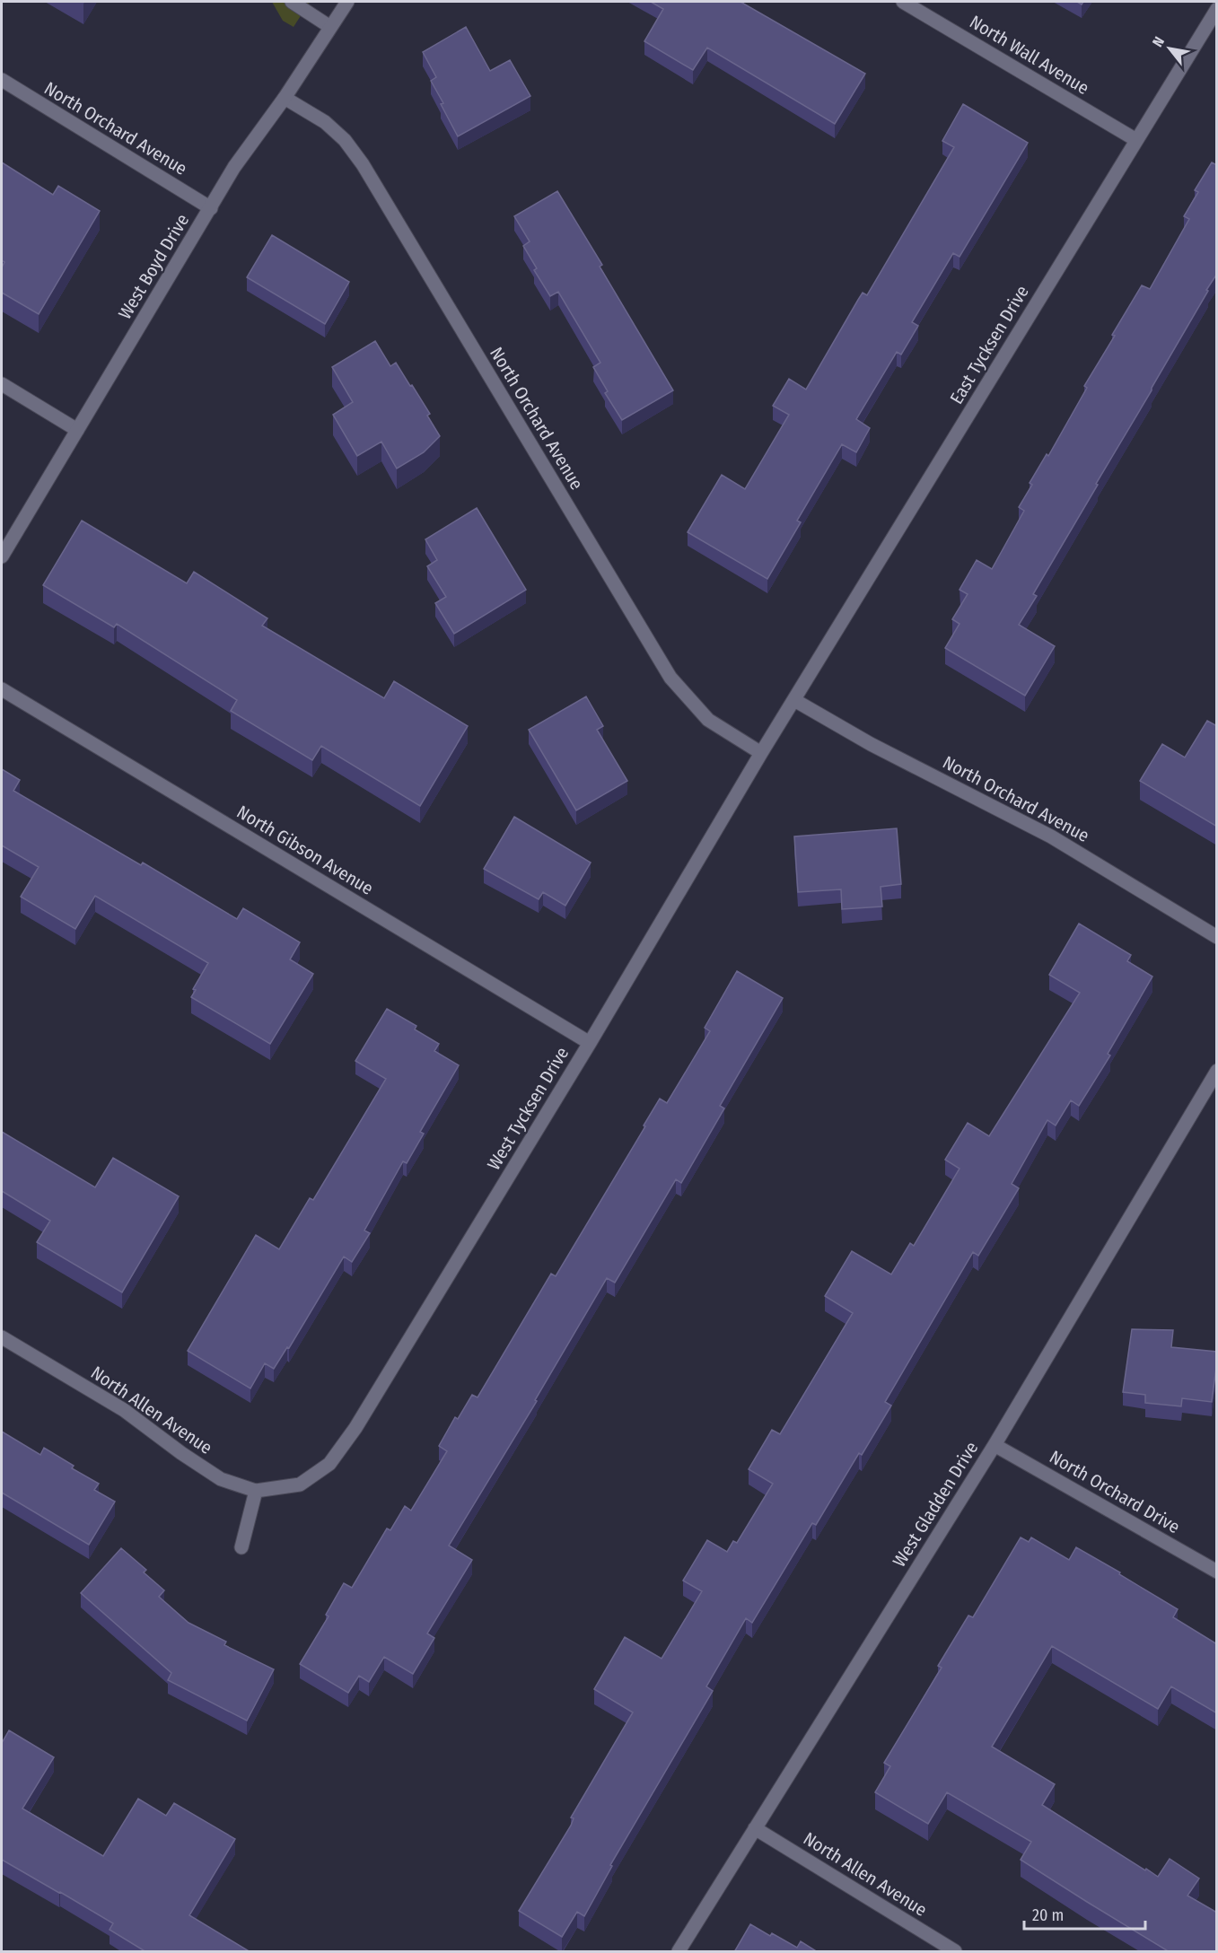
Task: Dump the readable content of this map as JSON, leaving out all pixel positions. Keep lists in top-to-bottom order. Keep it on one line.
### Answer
{"streets":{"street":["North Wall Avenue","North Orchard Avenue","West Boyd Drive","East Tycksen Drive","North Gibson Avenue","West Tycksen Drive","North Allen Avenue","North Orchard Drive","West Gladden Drive"]},"crossings":[["North Wall Avenue","East Tycksen Drive"],["North Orchard Avenue","West Boyd Drive"],["North Orchard Avenue","East Tycksen Drive"],["North Orchard Avenue","West Tycksen Drive"],["East Tycksen Drive","West Tycksen Drive"],["North Gibson Avenue","West Tycksen Drive"],["West Tycksen Drive","North Allen Avenue"],["North Allen Avenue","West Gladden Drive"],["North Orchard Drive","West Gladden Drive"]],"scale_bar":"20 m","north":"top left"}
